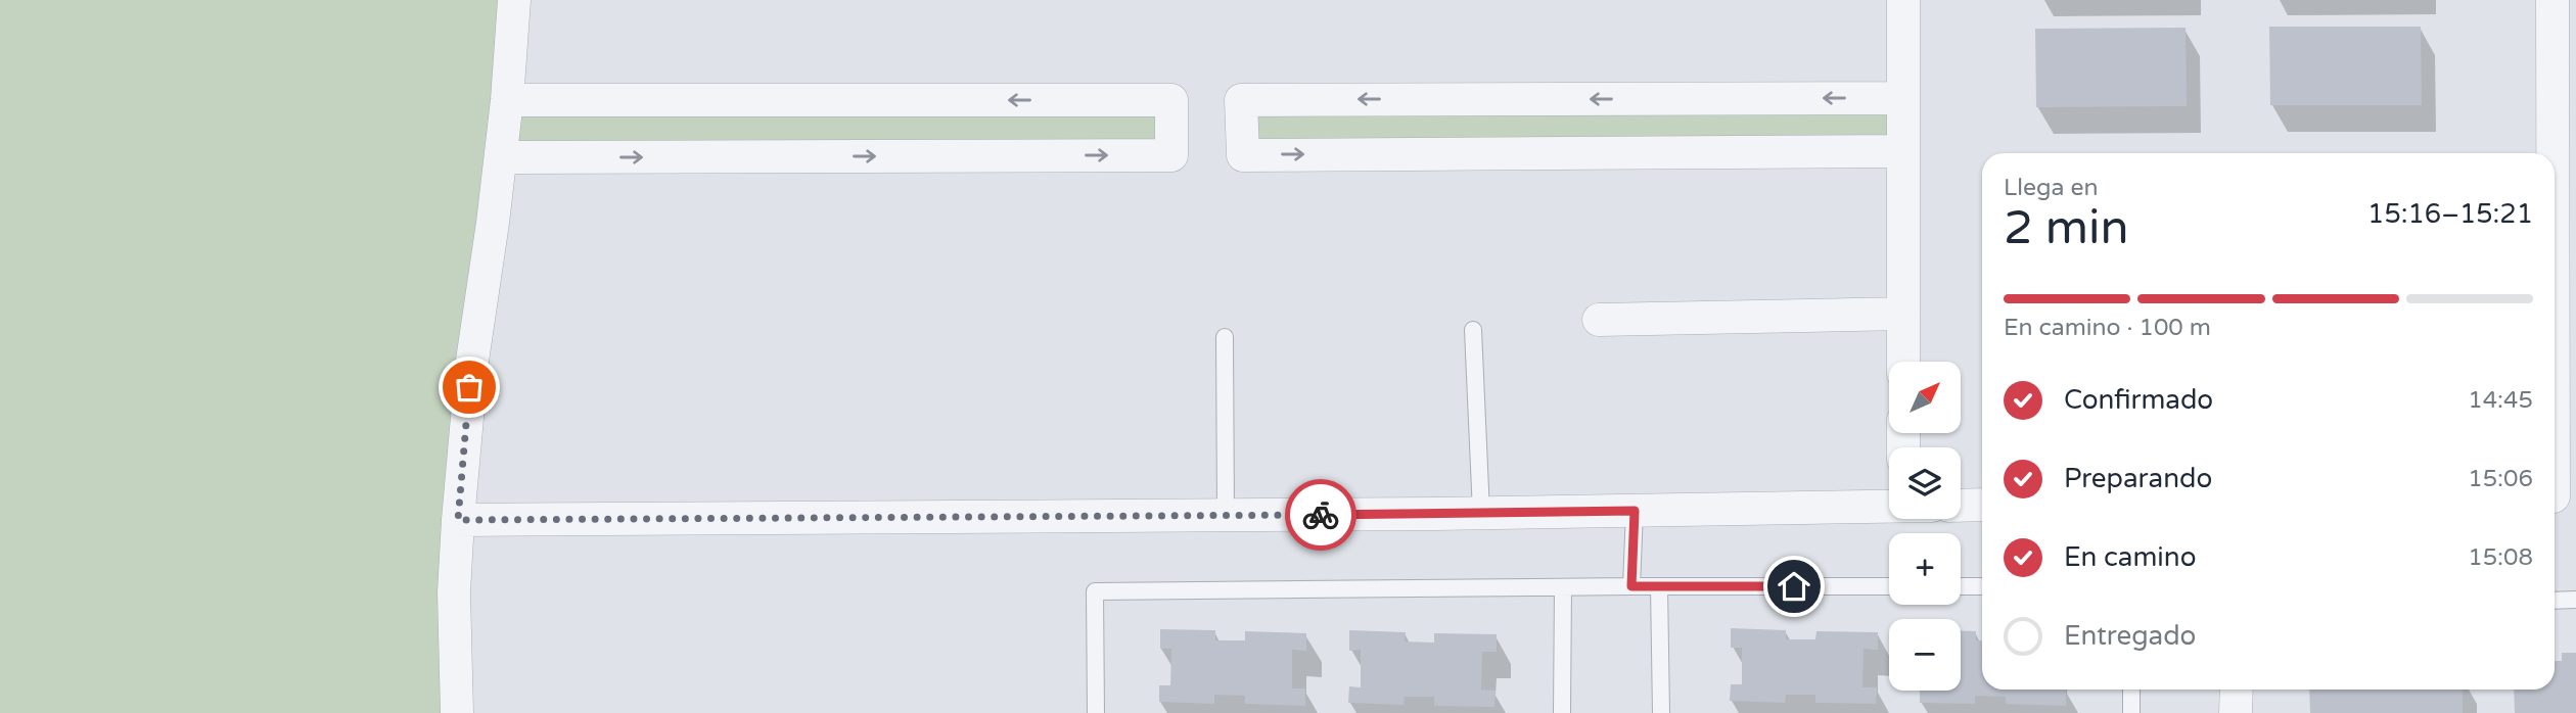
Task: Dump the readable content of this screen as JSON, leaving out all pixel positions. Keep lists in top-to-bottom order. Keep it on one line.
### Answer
{"north":"top right","page":{"heading":["2 min","Llega en","15:16–15:21"],"bar":"En camino · 100 m","list":[["Confirmado","14:45"],["Preparando","15:06"],["En camino","15:08"],"Entregado"],"map_buttons":["+","−"]}}
